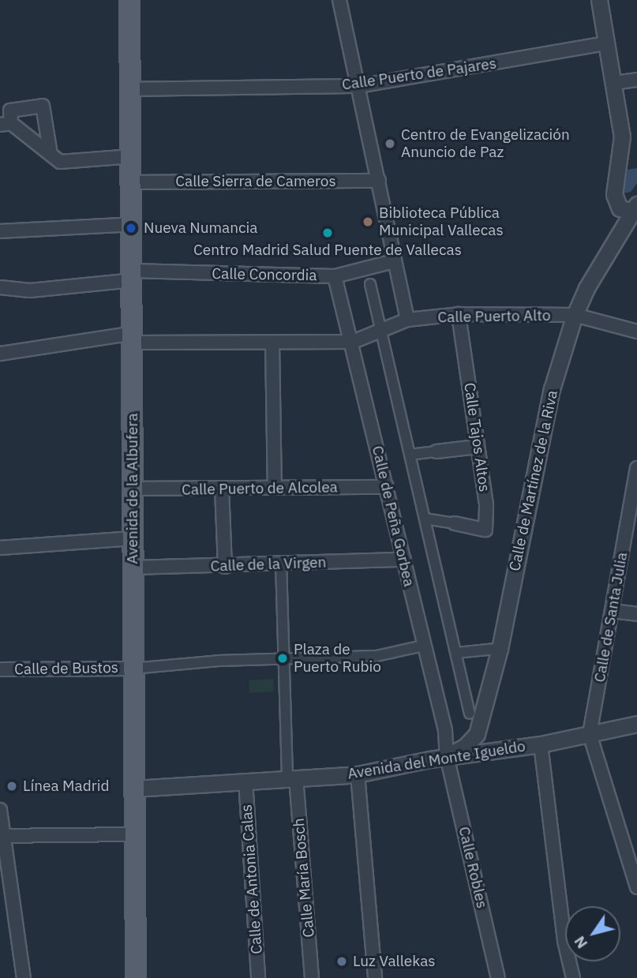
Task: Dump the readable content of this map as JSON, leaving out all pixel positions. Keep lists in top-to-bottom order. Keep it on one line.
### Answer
{"streets":{"main road":["Avenida de la Albufera"],"street":["Calle Puerto de Pajares","Calle Sierra de Cameros","Calle Concordia","Calle Puerto Alto","Calle Tajos Altos","Calle de Martínez de la Riva","Calle Puerto de Alcolea","Calle de Peña Gorbea","Calle de la Virgen","Calle de Santa Julia","Calle de Bustos","Avenida del Monte Igueldo","Calle Robles","Calle María Bosch","Calle de Antonia Calas"]},"crossings":[["Calle Puerto de Pajares","Avenida de la Albufera"],["Calle Sierra de Cameros","Avenida de la Albufera"],["Calle Concordia","Avenida de la Albufera"],["Calle Concordia","Calle de Peña Gorbea"],["Calle Puerto Alto","Calle Tajos Altos"],["Calle Puerto Alto","Calle de Martínez de la Riva"],["Calle Puerto Alto","Avenida de la Albufera"],["Calle Puerto Alto","Calle de Peña Gorbea"],["Calle Tajos Altos","Calle de Peña Gorbea"],["Calle de Martínez de la Riva","Calle de Peña Gorbea"],["Calle de Martínez de la Riva","Avenida del Monte Igueldo"],["Calle de Martínez de la Riva","Calle Robles"],["Avenida de la Albufera","Calle Puerto de Alcolea"],["Avenida de la Albufera","Calle de la Virgen"],["Avenida de la Albufera","Calle de Bustos"],["Avenida de la Albufera","Avenida del Monte Igueldo"],["Calle Puerto de Alcolea","Calle de Peña Gorbea"],["Calle de Peña Gorbea","Calle de la Virgen"],["Calle de Peña Gorbea","Avenida del Monte Igueldo"],["Calle de Peña Gorbea","Calle Robles"],["Calle de Santa Julia","Avenida del Monte Igueldo"],["Avenida del Monte Igueldo","Calle Robles"],["Avenida del Monte Igueldo","Calle María Bosch"],["Avenida del Monte Igueldo","Calle de Antonia Calas"]],"places":["Centro de Evangelización Anuncio de Paz","Biblioteca Pública Municipal Vallecas","Nueva Numancia","Centro Madrid Salud Puente de Vallecas","Plaza de Puerto Rubio","Línea Madrid","Luz Vallekas"],"north":"bottom left"}
